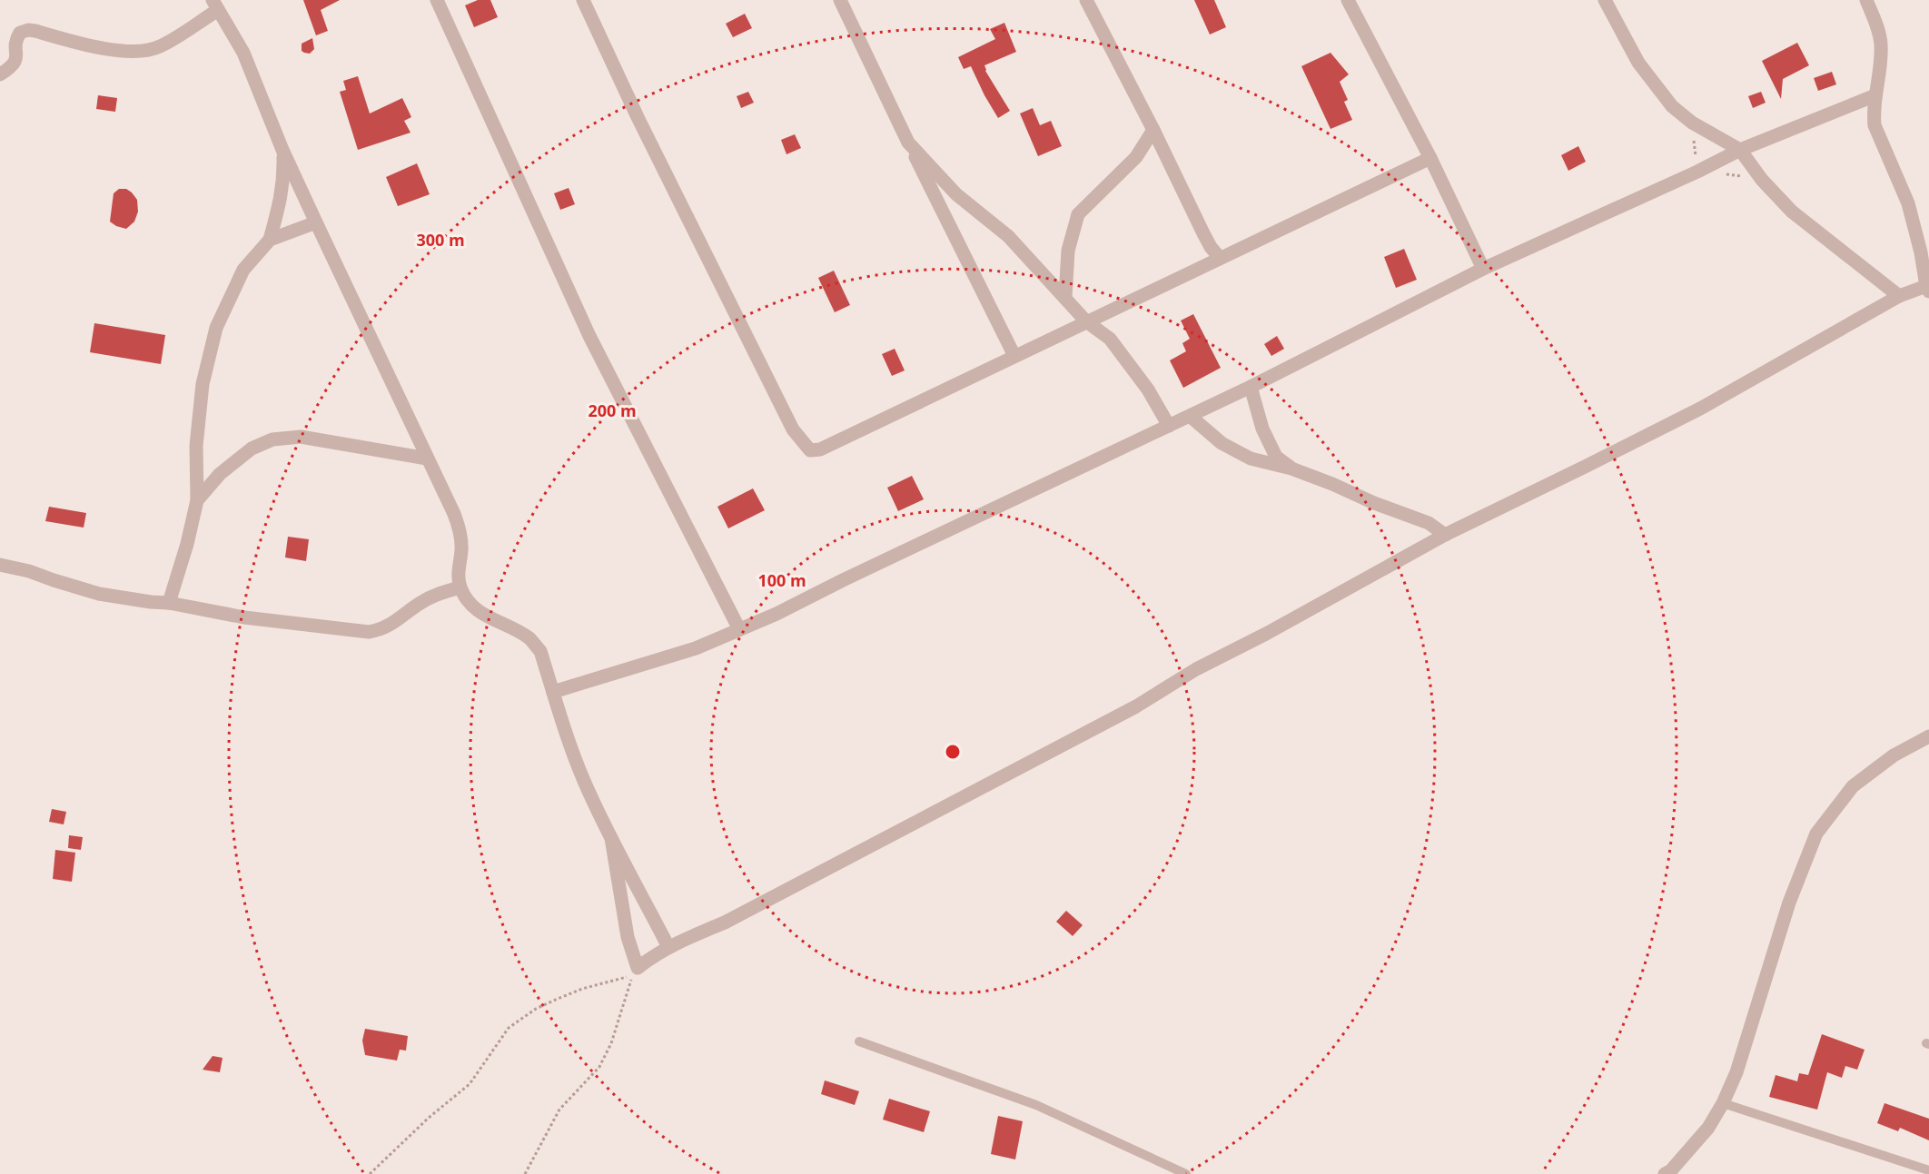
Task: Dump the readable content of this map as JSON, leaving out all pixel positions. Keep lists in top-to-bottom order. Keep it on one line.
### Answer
{"rings":["300 m","200 m","100 m"]}
